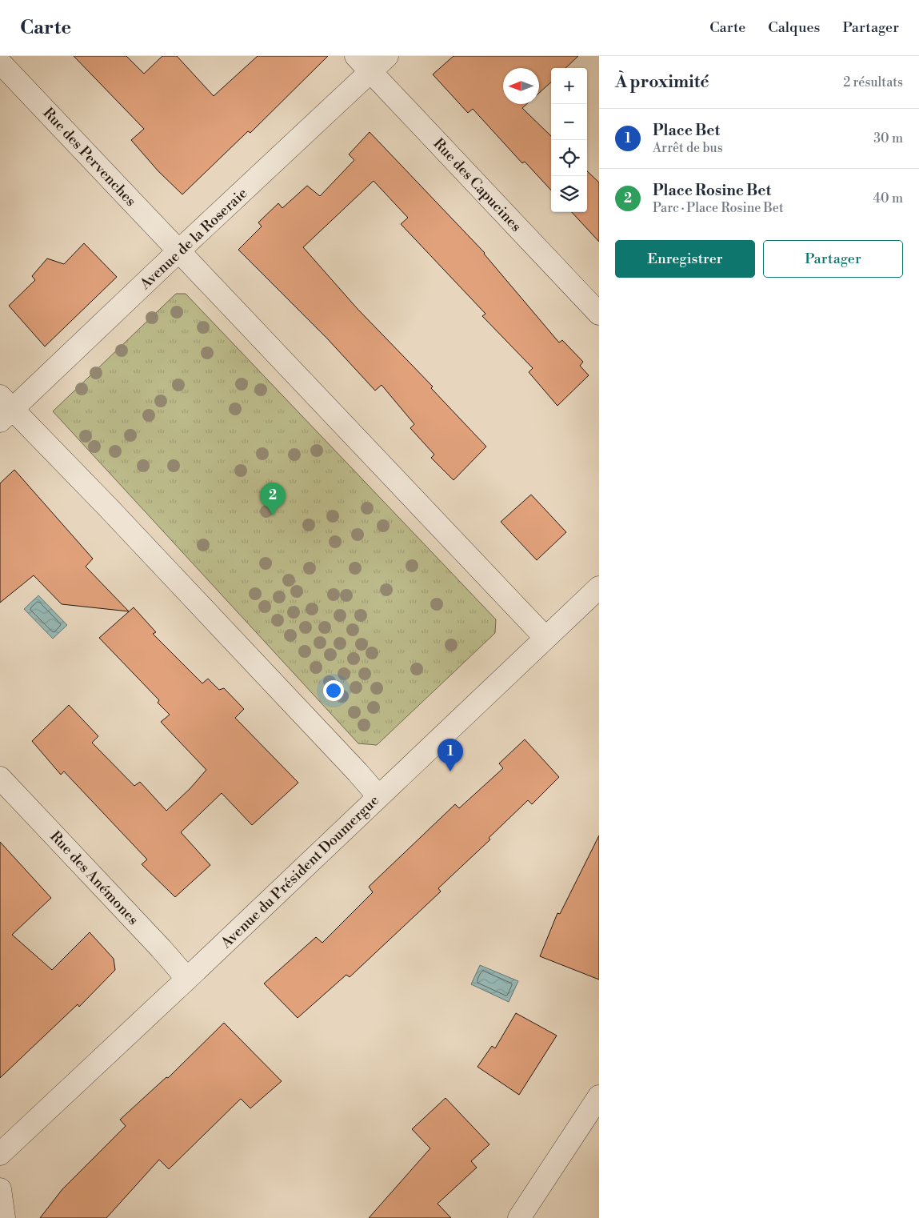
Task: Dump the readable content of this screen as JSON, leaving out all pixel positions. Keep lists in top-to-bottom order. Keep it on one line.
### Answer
{"streets":{"street":["Rue des Pervenches","Rue des Capucines","Avenue de la Roseraie","Avenue du Président Doumergue","Rue des Anémones"]},"crossings":[["Rue des Pervenches","Avenue de la Roseraie"],["Rue des Pervenches","Avenue du Président Doumergue"],["Rue des Capucines","Avenue de la Roseraie"],["Avenue du Président Doumergue","Rue des Anémones"]],"north":"left","page":{"header":"Carte","nav":["Carte","Calques","Partager"],"heading":["À proximité","2 résultats"],"map_buttons":["+","−"],"list":[{"mark":"1","name":"Place Bet","note":"Arrêt de bus","value":"30 m"},{"mark":"2","name":"Place Rosine Bet","note":"Parc · Place Rosine Bet","value":"40 m"}],"buttons":["Enregistrer","Partager"],"pins":["2","1"]}}
